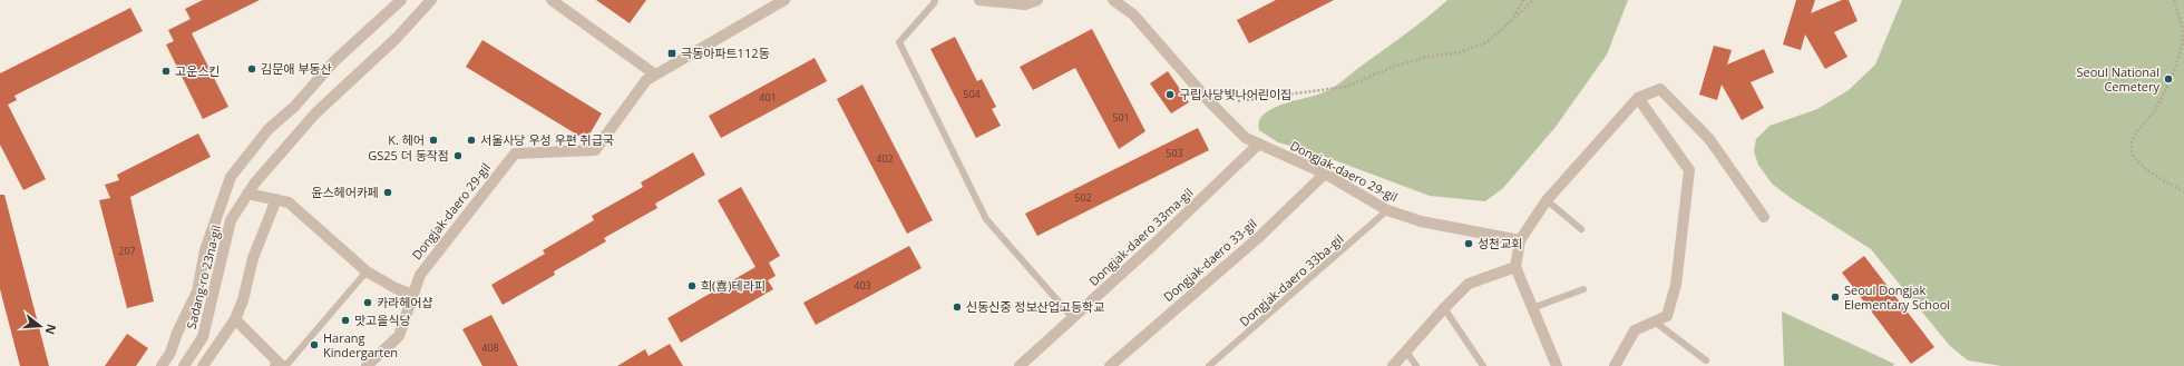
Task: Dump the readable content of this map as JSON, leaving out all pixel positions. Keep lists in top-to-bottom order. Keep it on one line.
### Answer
{"streets":{"street":["Dongjak-daero 29-gil","Dongjak-daero 33ma-gil","Dongjak-daero 33-gil","Sadang-ro 23na-gil"],"lane":["Dongjak-daero 33ba-gil"]},"crossings":[["Dongjak-daero 29-gil","Dongjak-daero 33ma-gil"],["Dongjak-daero 29-gil","Dongjak-daero 33-gil"],["Dongjak-daero 29-gil","Dongjak-daero 33ba-gil"]],"places":{"transit":["극동아파트112동"],"other":["김문애 부동산","고운스킨","Seoul National Cemetery","구립사당빛나어린이집","K. 헤어","서울사당 우성 우편 취급국","GS25 더 동작점","윤스헤어카페","성천교회","희(喜)테라피","Seoul Dongjak Elementary School","카라헤어샵","신동신중 정보산업고등학교","맛고을식당","Harang Kindergarten"]},"house_numbers":["504","401","501","503","402","502","207","403","408"],"north":"right"}
